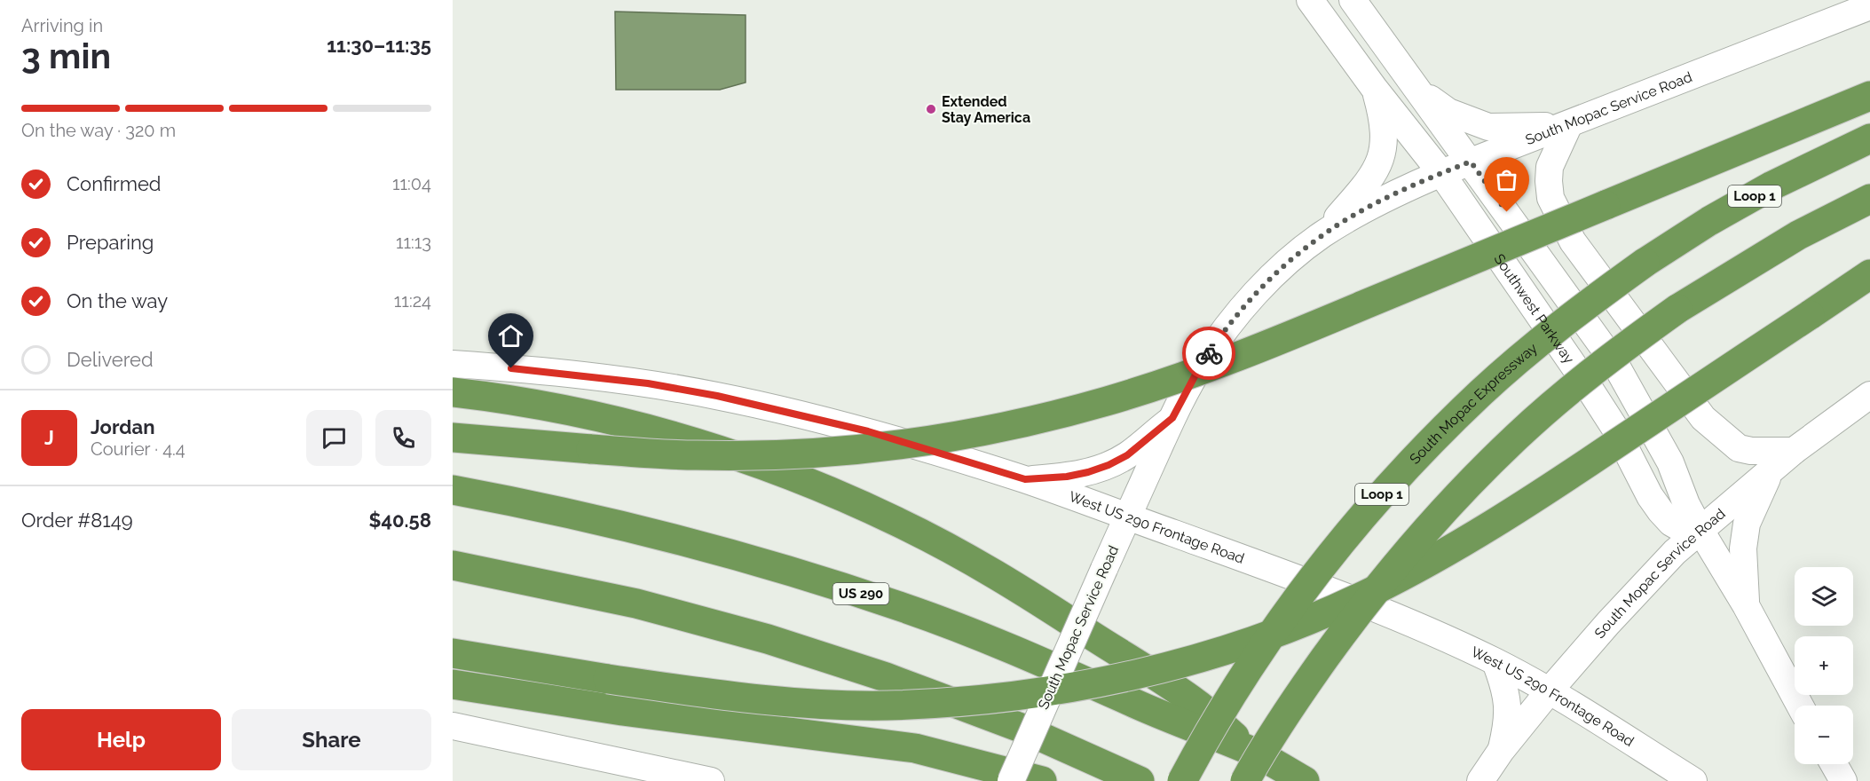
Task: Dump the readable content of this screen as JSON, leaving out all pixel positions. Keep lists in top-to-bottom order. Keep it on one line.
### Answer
{"streets":{"highway":["Loop 1","South Mopac Expressway","US 290"],"main road":["South Mopac Service Road","Southwest Parkway","West US 290 Frontage Road"]},"crossings":[["South Mopac Service Road","Southwest Parkway"],["South Mopac Service Road","West US 290 Frontage Road"]],"places":["Extended Stay America"],"page":{"heading":["3 min","Arriving in","11:30–11:35"],"panel":["Jordan","Courier · 4.4","Order #8149","$40.58"],"bar":"On the way · 320 m","list":[["Confirmed","11:04"],["Preparing","11:13"],["On the way","11:24"],"Delivered"],"round":"J","map_buttons":["+","−"],"buttons":["Help","Share"]}}
